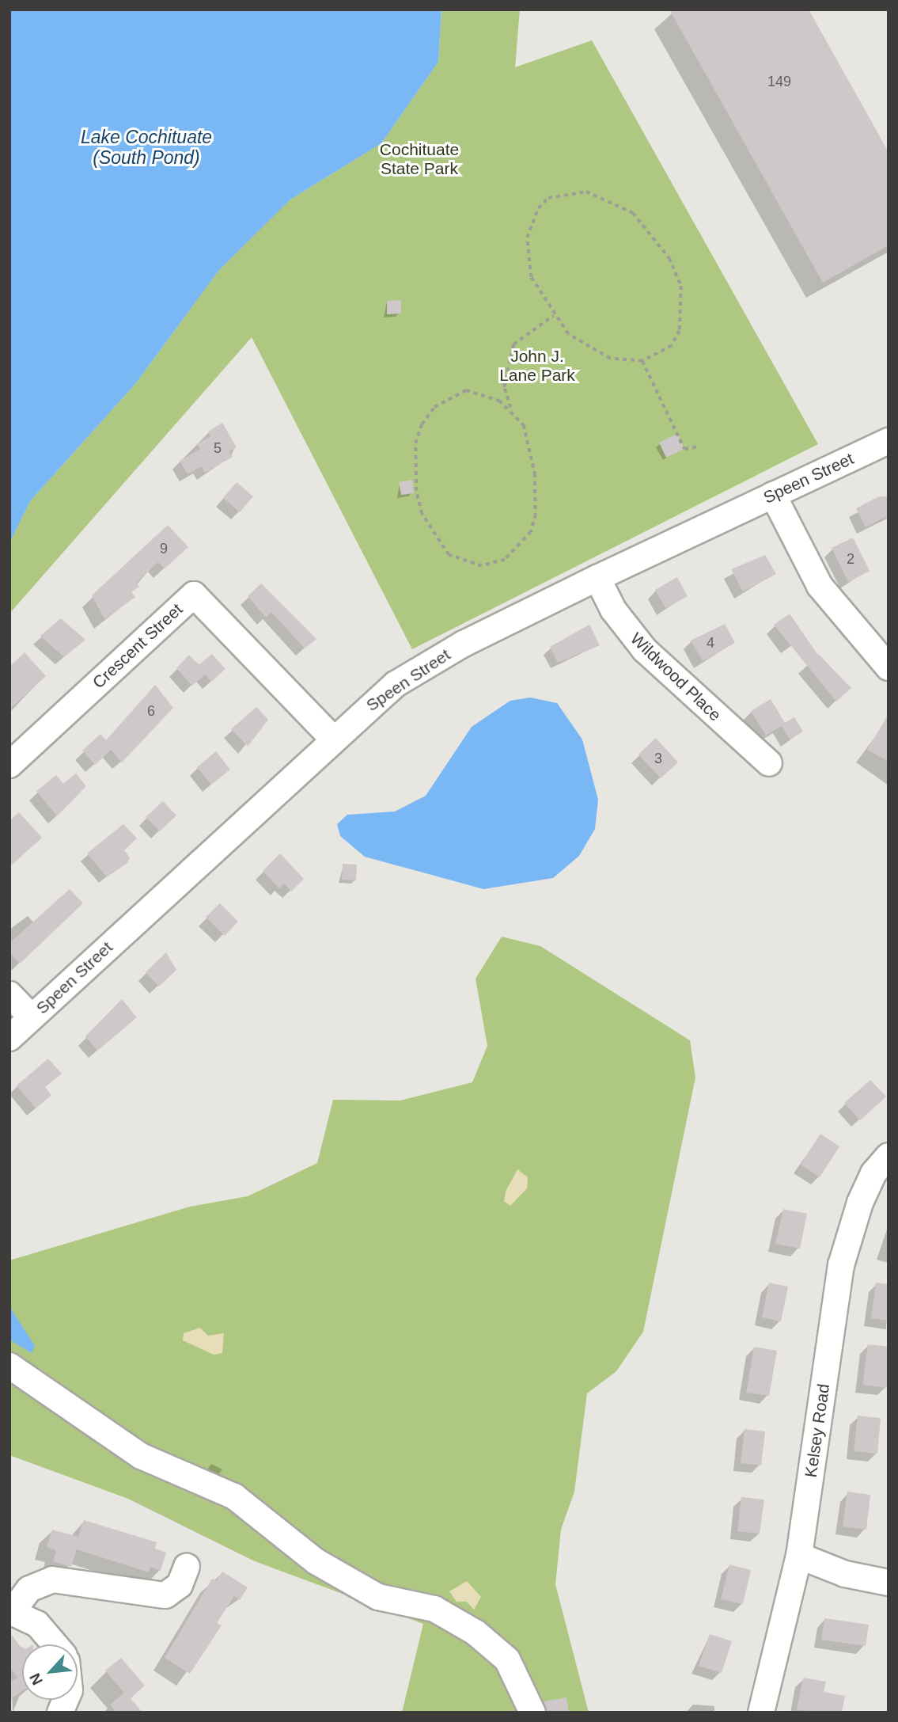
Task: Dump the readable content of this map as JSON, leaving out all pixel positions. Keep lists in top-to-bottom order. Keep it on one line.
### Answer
{"streets":{"street":["Speen Street","Crescent Street","Wildwood Place","Kelsey Road"]},"crossings":[["Speen Street","Crescent Street"],["Speen Street","Wildwood Place"]],"water":["Lake Cochituate (South Pond)"],"parks":["Cochituate State Park","John J. Lane Park"],"house_numbers":["149","5","9","2","4","6","3"],"north":"bottom left"}
